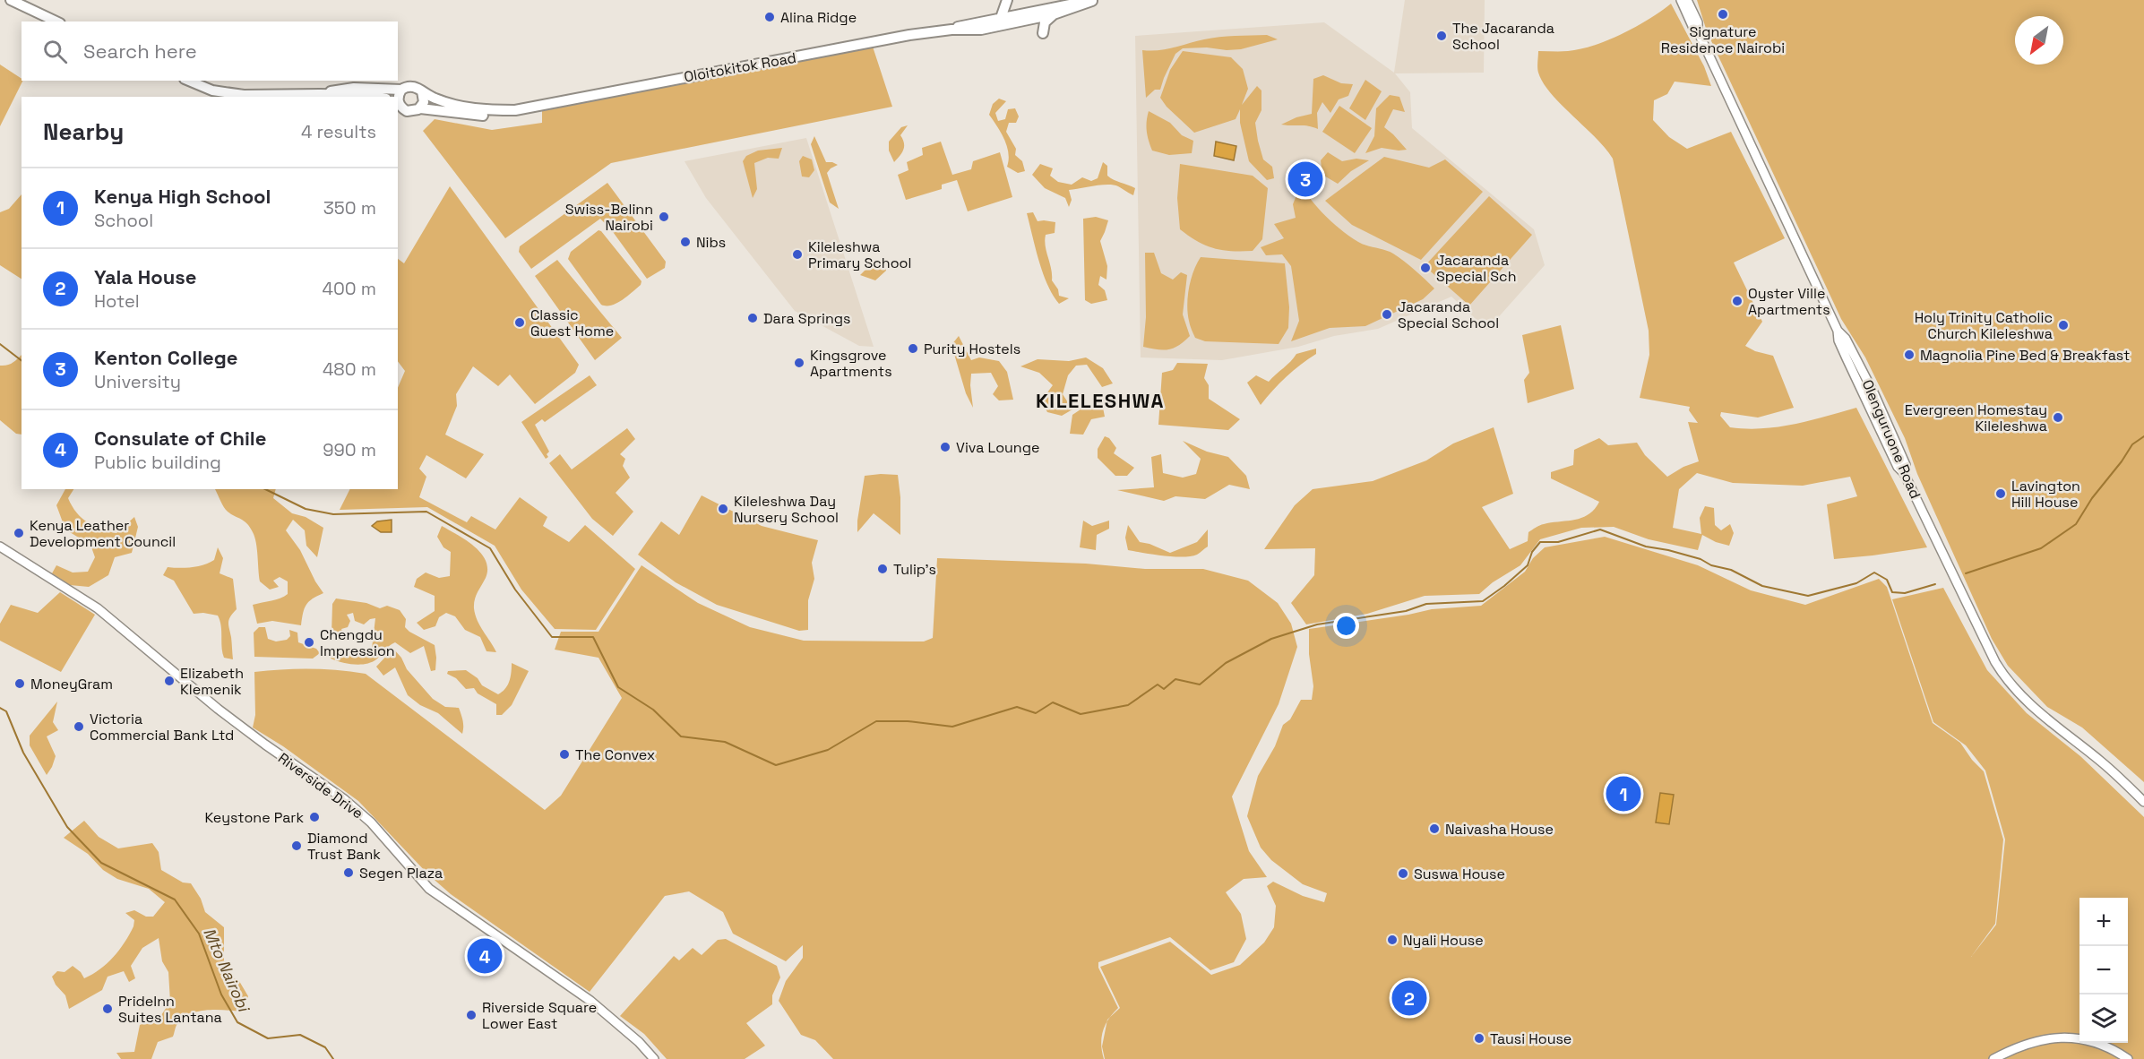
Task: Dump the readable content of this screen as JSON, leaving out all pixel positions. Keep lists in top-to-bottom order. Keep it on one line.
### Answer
{"streets":{"main road":["Oloitokitok Road"],"street":["Olenguruone Road","Riverside Drive"]},"districts":["KILELESHWA"],"water":["Mto Nairobi"],"places":["Signature Residence Nairobi","Alina Ridge","The Jacaranda School","Swiss-Belinn Nairobi","Nibs","Kileleshwa Primary School","Jacaranda Special Sch","Oyster Ville Apartments","Jacaranda Special School","Dara Springs","Classic Guest Home","Holy Trinity Catholic Church Kileleshwa","Purity Hostels","Magnolia Pine Bed & Breakfast","Kingsgrove Apartments","Evergreen Homestay Kileleshwa","Viva Lounge","Lavington Hill House","Kileleshwa Day Nursery School","Kenya Leather Development Council","Tulip's","Chengdu Impression","Elizabeth Klemenik","MoneyGram","Victoria Commercial Bank Ltd","The Convex","Keystone Park","Naivasha House","Diamond Trust Bank","Segen Plaza","Suswa House","Nyali House","PrideInn Suites Lantana","Riverside Square Lower East","Tausi House"],"north":"bottom left","page":{"search":"Search here","heading":["Nearby","4 results"],"pins":["3","1","4","2"],"list":[{"mark":"1","name":"Kenya High School","note":"School","value":"350 m"},{"mark":"2","name":"Yala House","note":"Hotel","value":"400 m"},{"mark":"3","name":"Kenton College","note":"University","value":"480 m"},{"mark":"4","name":"Consulate of Chile","note":"Public building","value":"990 m"}],"map_buttons":["+","−"]}}
